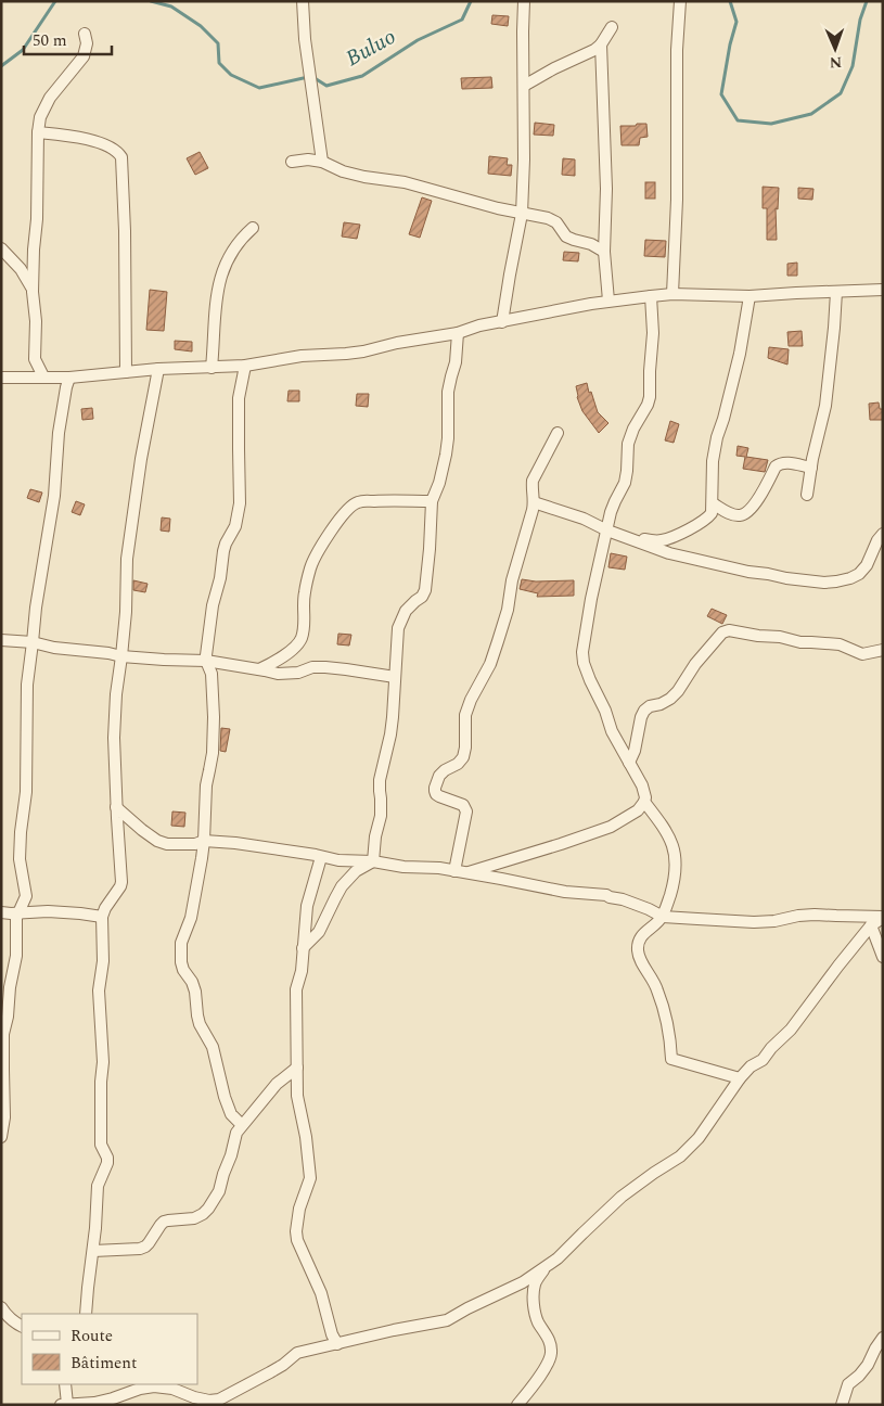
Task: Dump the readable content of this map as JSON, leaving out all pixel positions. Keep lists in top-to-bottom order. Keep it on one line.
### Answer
{"water":["Buluo"],"legend":["Route","Bâtiment"],"scale_bar":"50 m","north":"bottom"}
